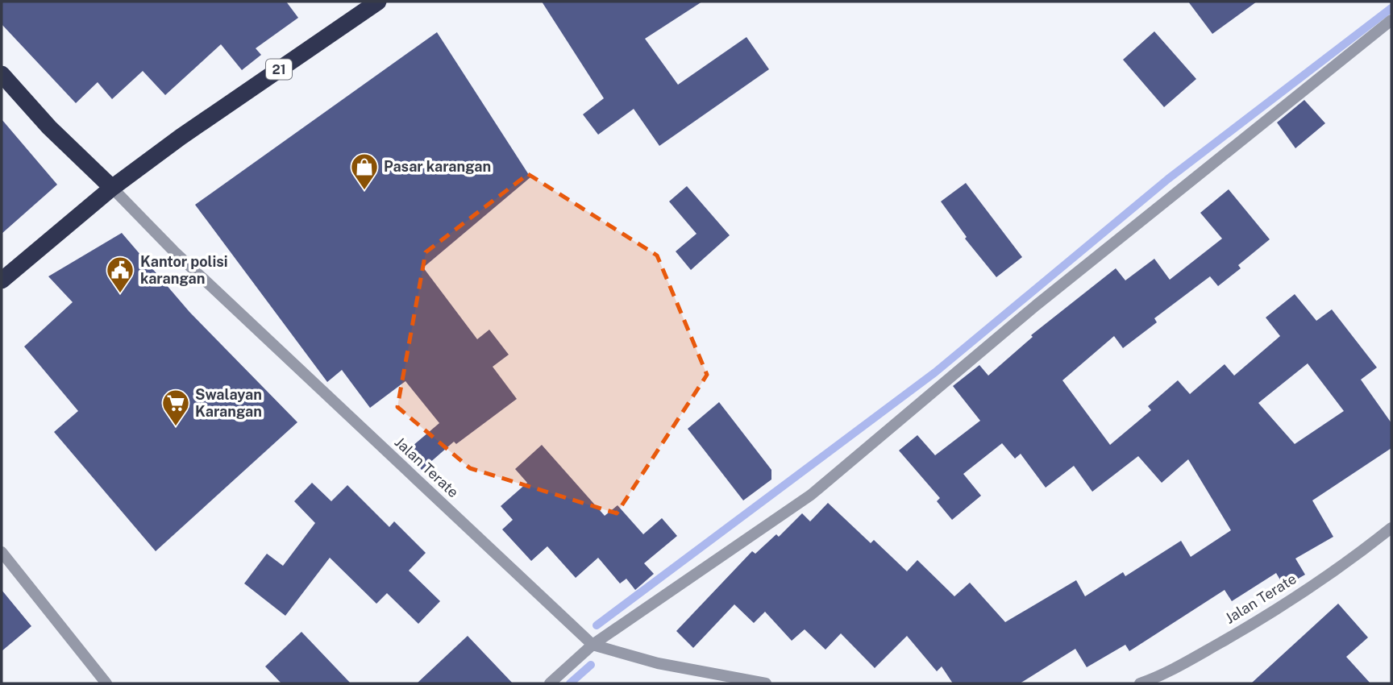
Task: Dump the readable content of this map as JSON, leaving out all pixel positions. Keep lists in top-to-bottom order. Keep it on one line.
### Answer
{"streets":{"highway":["21"],"street":["Jalan Terate"]},"crossings":[["21","Jalan Terate"]],"places":{"shop":["Pasar karangan"],"public building":["Kantor polisi karangan"],"supermarket":["Swalayan Karangan"]}}
